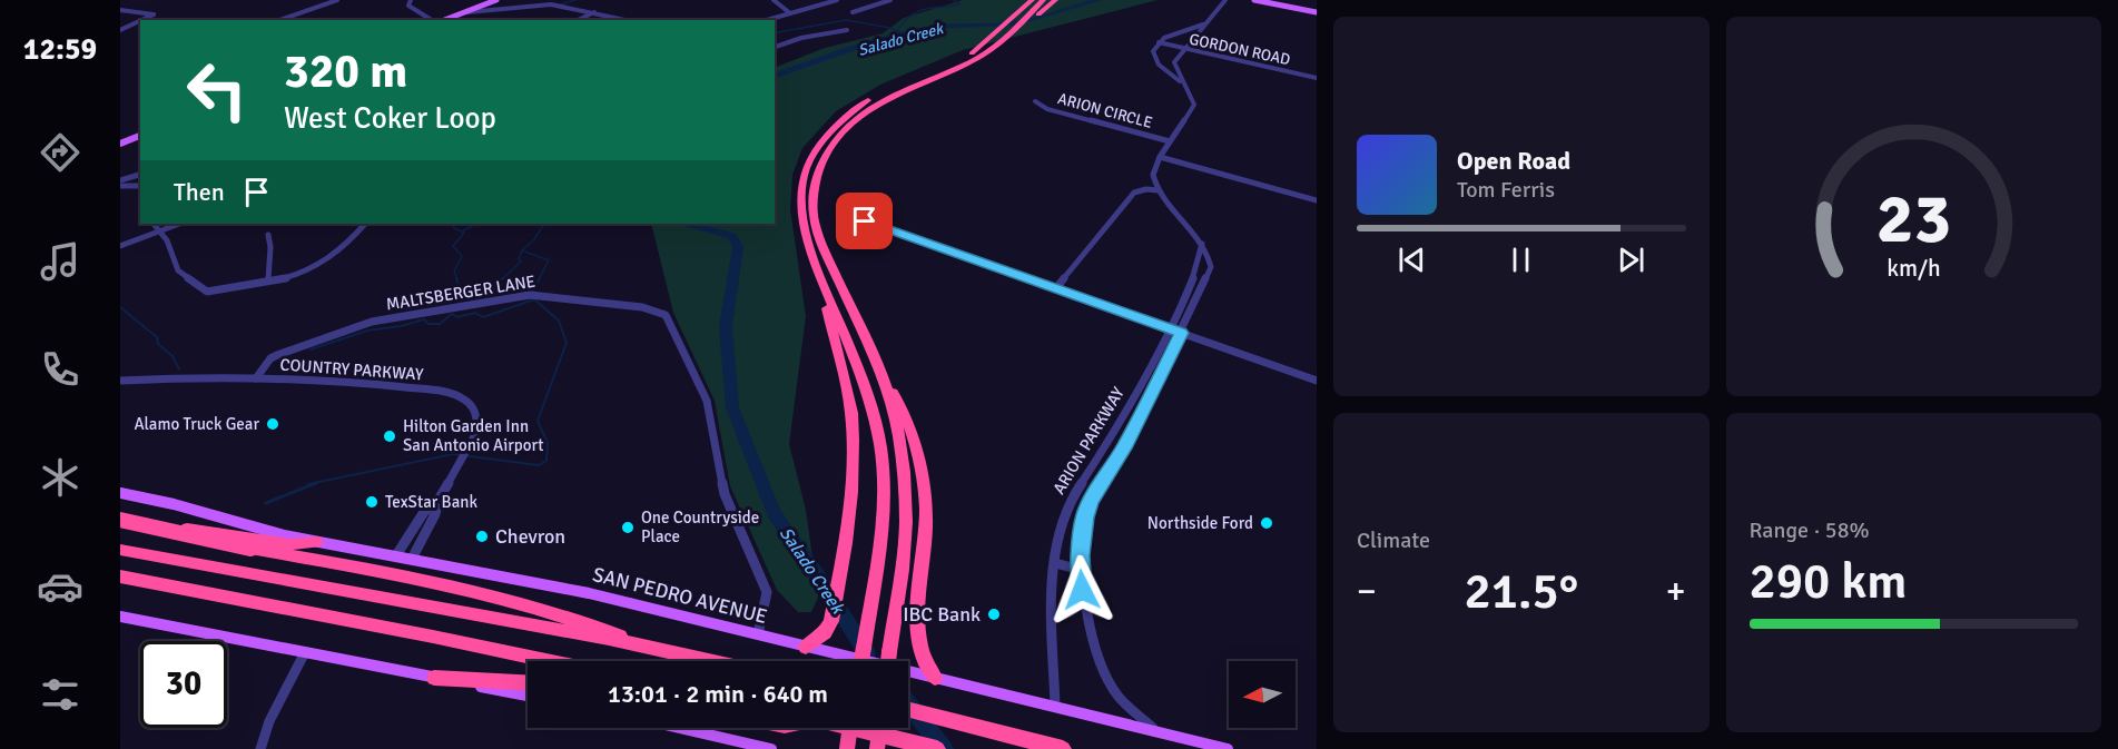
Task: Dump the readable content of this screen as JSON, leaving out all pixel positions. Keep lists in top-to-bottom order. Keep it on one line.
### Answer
{"streets":{"main road":["SAN PEDRO AVENUE"],"street":["GORDON ROAD","ARION CIRCLE","MALTSBERGER LANE","COUNTRY PARKWAY","ARION PARKWAY"]},"crossings":[["MALTSBERGER LANE","COUNTRY PARKWAY"],["MALTSBERGER LANE","SAN PEDRO AVENUE"],["COUNTRY PARKWAY","SAN PEDRO AVENUE"],["ARION PARKWAY","SAN PEDRO AVENUE"]],"water":["Salado Creek"],"places":["Alamo Truck Gear","Hilton Garden Inn San Antonio Airport","TexStar Bank","Northside Ford","One Countryside Place","Chevron","IBC Bank"],"north":"left","page":{"tabs":"12:59","turn":["320 m","West Coker Loop"],"song":["Open Road","Tom Ferris"],"then":"Then","tile":["Climate",["Range · 58%","290 km"]],"heat":["−","21.5°","+"],"limit":"30","trip":"13:01 · 2 min · 640 m","gauge":["23","km/h"]}}
